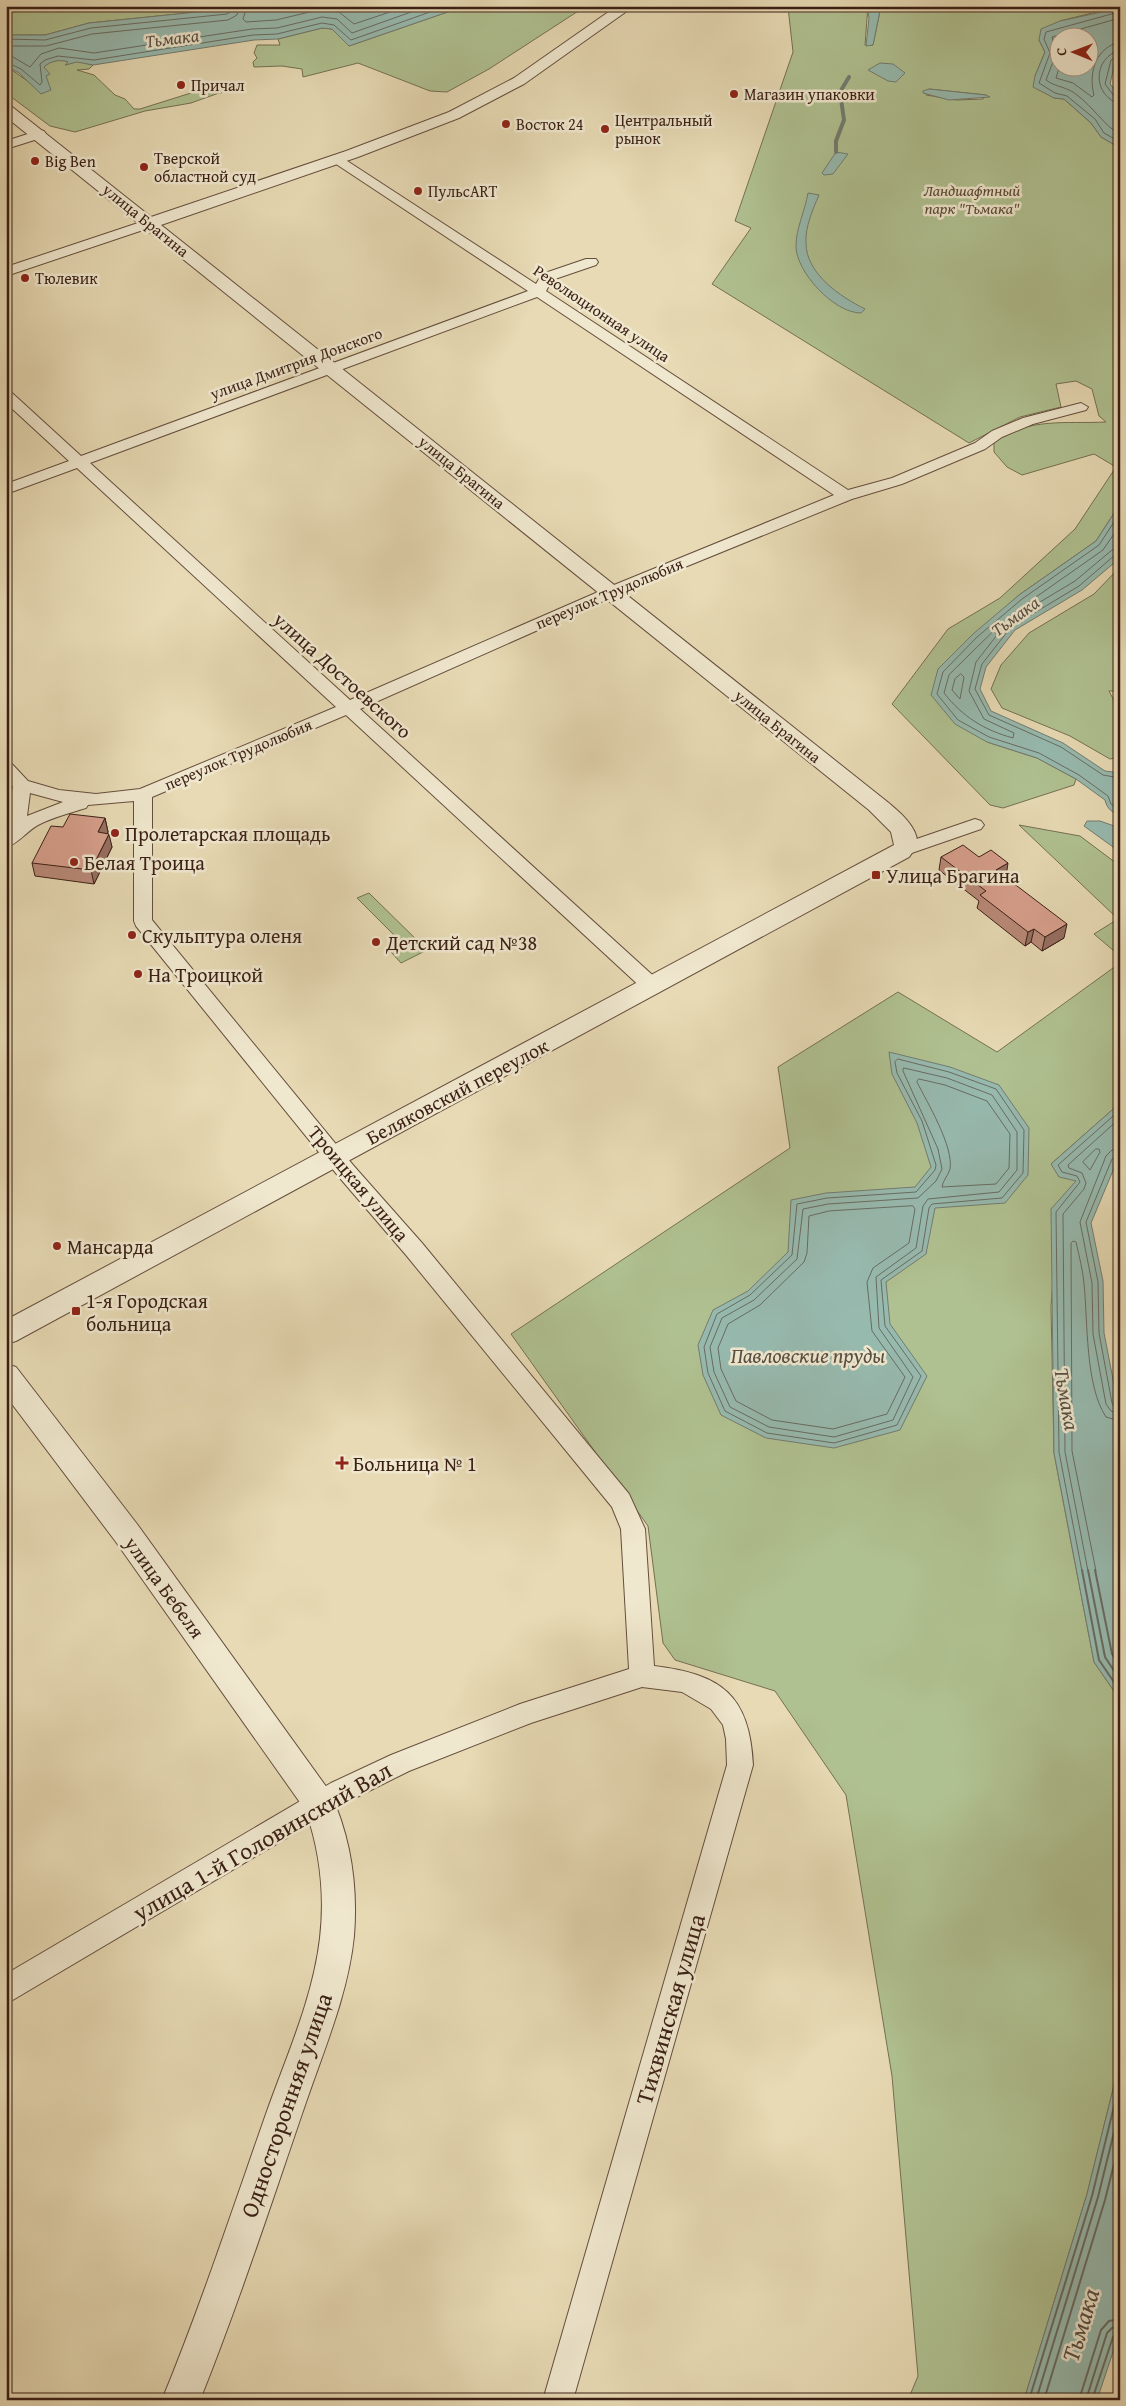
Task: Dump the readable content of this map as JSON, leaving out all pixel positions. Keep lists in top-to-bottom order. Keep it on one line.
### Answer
{"streets":{"street":["улица Брагина","Революционная улица","улица Дмитрия Донского","переулок Трудолюбия","улица Достоевского","Беляковский переулок","Троицкая улица","улица Бебеля","улица 1-й Головинский Вал","Тихвинская улица","Односторонняя улица"]},"crossings":[["улица Брагина","улица Дмитрия Донского"],["улица Брагина","переулок Трудолюбия"],["улица Брагина","Беляковский переулок"],["Революционная улица","улица Дмитрия Донского"],["Революционная улица","переулок Трудолюбия"],["улица Дмитрия Донского","улица Достоевского"],["переулок Трудолюбия","улица Достоевского"],["переулок Трудолюбия","Троицкая улица"],["улица Достоевского","Беляковский переулок"],["Беляковский переулок","Троицкая улица"],["Троицкая улица","улица 1-й Головинский Вал"],["Троицкая улица","Тихвинская улица"],["улица Бебеля","улица 1-й Головинский Вал"],["улица Бебеля","Односторонняя улица"],["улица 1-й Головинский Вал","Тихвинская улица"],["улица 1-й Головинский Вал","Односторонняя улица"]],"water":["Тьмака","Павловские пруды"],"parks":["Ландшафтный парк \"Тьмака\""],"places":{"other":["Причал","Магазин упаковки","Восток 24","Центральный рынок","Big Ben","Тверской областной суд","ПульсART","Тюлевик","Пролетарская площадь","Белая Троица","Скульптура оленя","Детский сад №38","На Троицкой","Мансарда"],"transit":["Улица Брагина","1-я Городская больница"],"health":["Больница № 1"]},"north":"left"}
